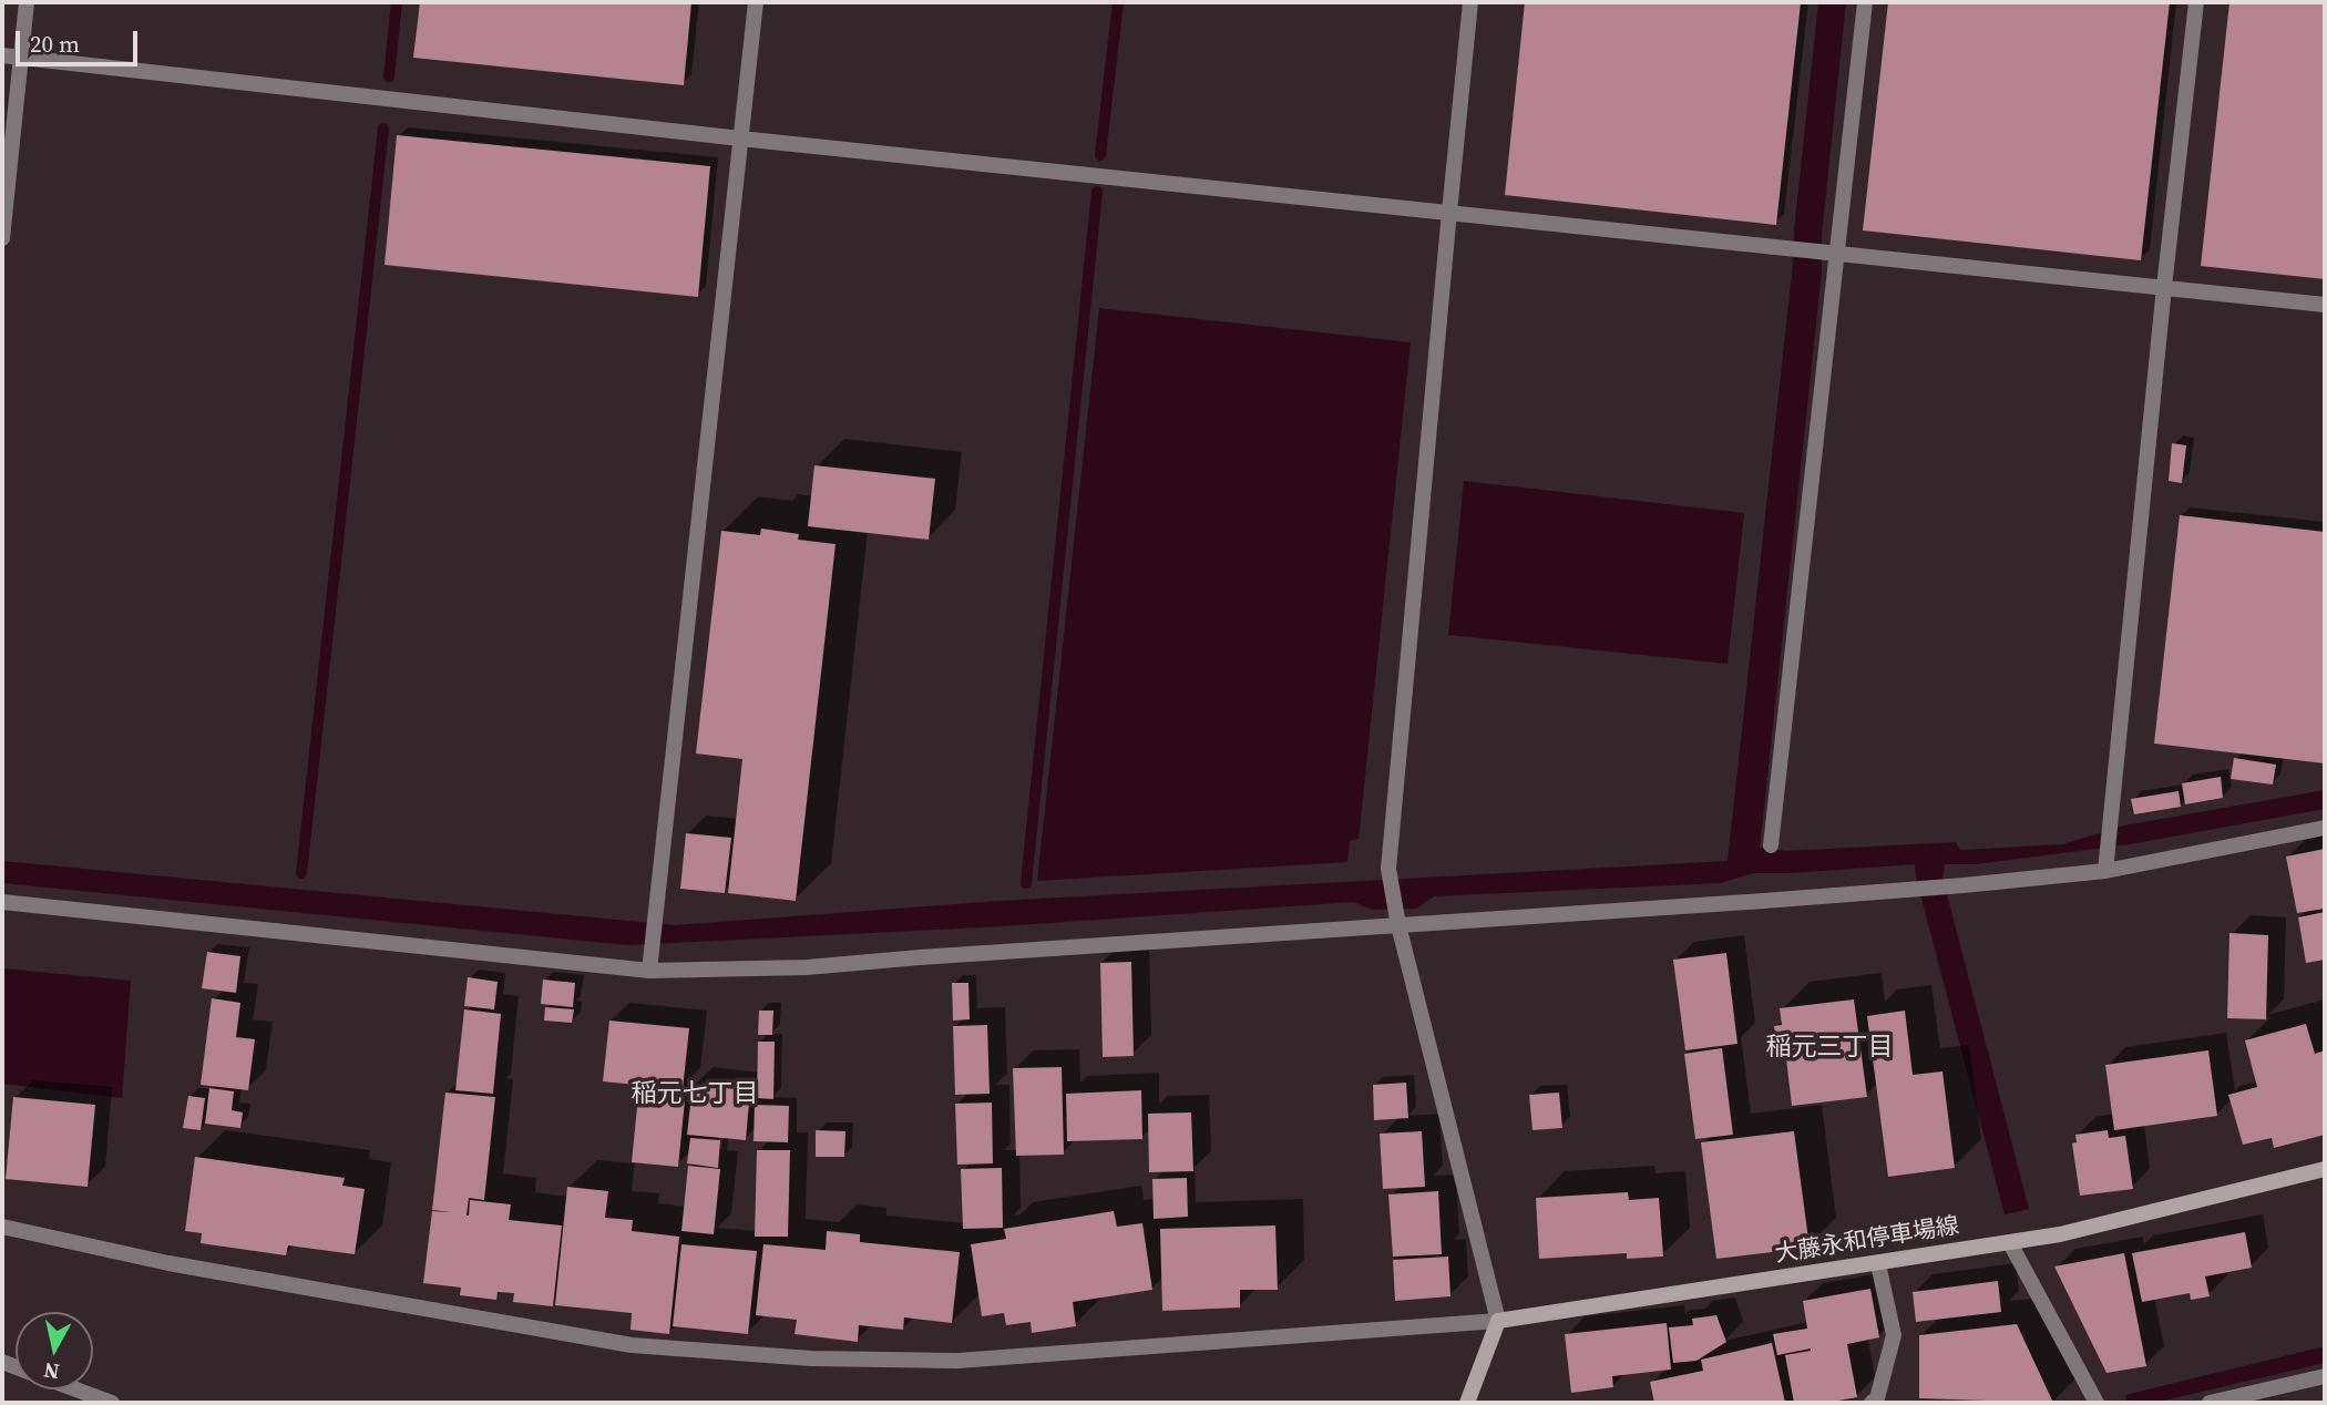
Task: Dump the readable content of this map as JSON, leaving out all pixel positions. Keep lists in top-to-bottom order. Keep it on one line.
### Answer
{"streets":{"main road":["大藤永和停車場線"]},"districts":["稲元三丁目","稲元七丁目"],"scale_bar":"20 m","north":"bottom"}
